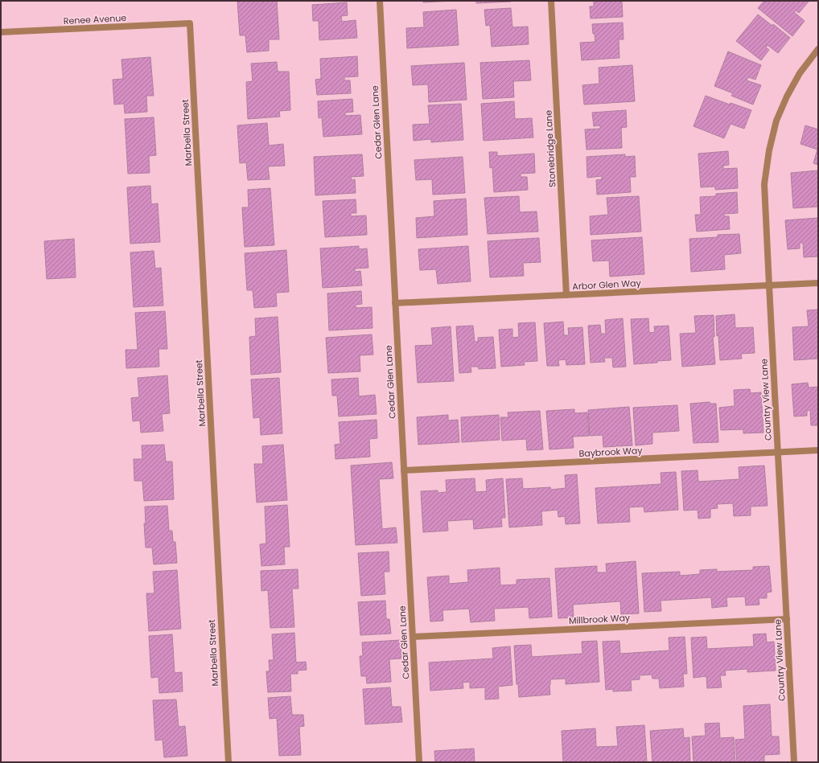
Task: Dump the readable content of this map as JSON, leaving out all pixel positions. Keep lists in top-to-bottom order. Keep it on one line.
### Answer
{"streets":{"street":["Renee Avenue","Cedar Glen Lane","Marbella Street","Stonebridge Lane","Arbor Glen Way","Country View Lane","Baybrook Way","Millbrook Way"]},"crossings":[["Renee Avenue","Marbella Street"],["Cedar Glen Lane","Arbor Glen Way"],["Cedar Glen Lane","Baybrook Way"],["Cedar Glen Lane","Millbrook Way"],["Stonebridge Lane","Arbor Glen Way"],["Arbor Glen Way","Country View Lane"],["Country View Lane","Baybrook Way"],["Country View Lane","Millbrook Way"]]}
